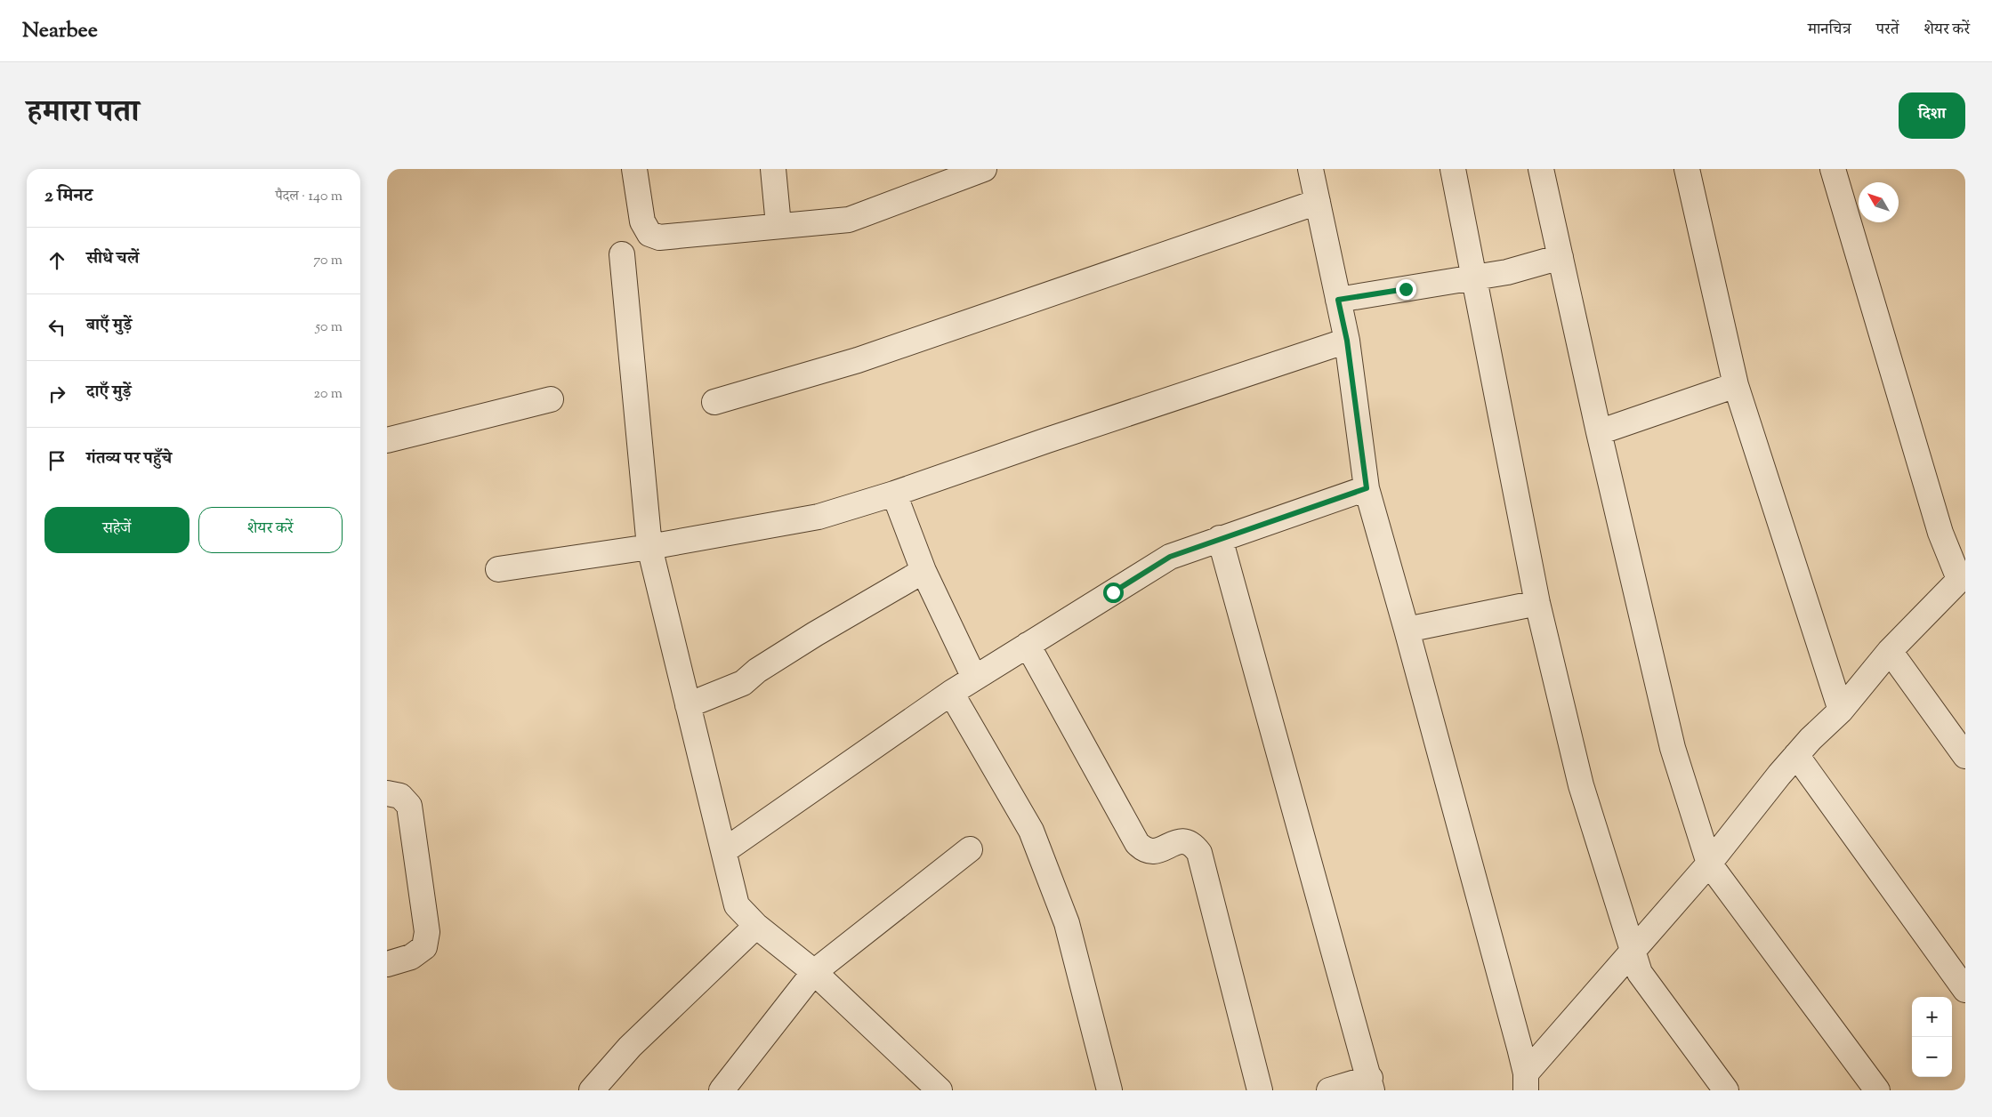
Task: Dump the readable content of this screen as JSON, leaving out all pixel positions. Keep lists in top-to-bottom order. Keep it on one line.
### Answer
{"north":"top left","page":{"header":"Nearbee","nav":["मानचित्र","परतें","शेयर करें"],"title":"हमारा पता","buttons":["दिशा",["सहेजें","शेयर करें"]],"heading":["2 मिनट","पैदल · 140 m"],"list":[["सीधे चलें","70 m"],["बाएँ मुड़ें","50 m"],["दाएँ मुड़ें","20 m"],"गंतव्य पर पहुँचे"],"map_buttons":["+","−"]}}
